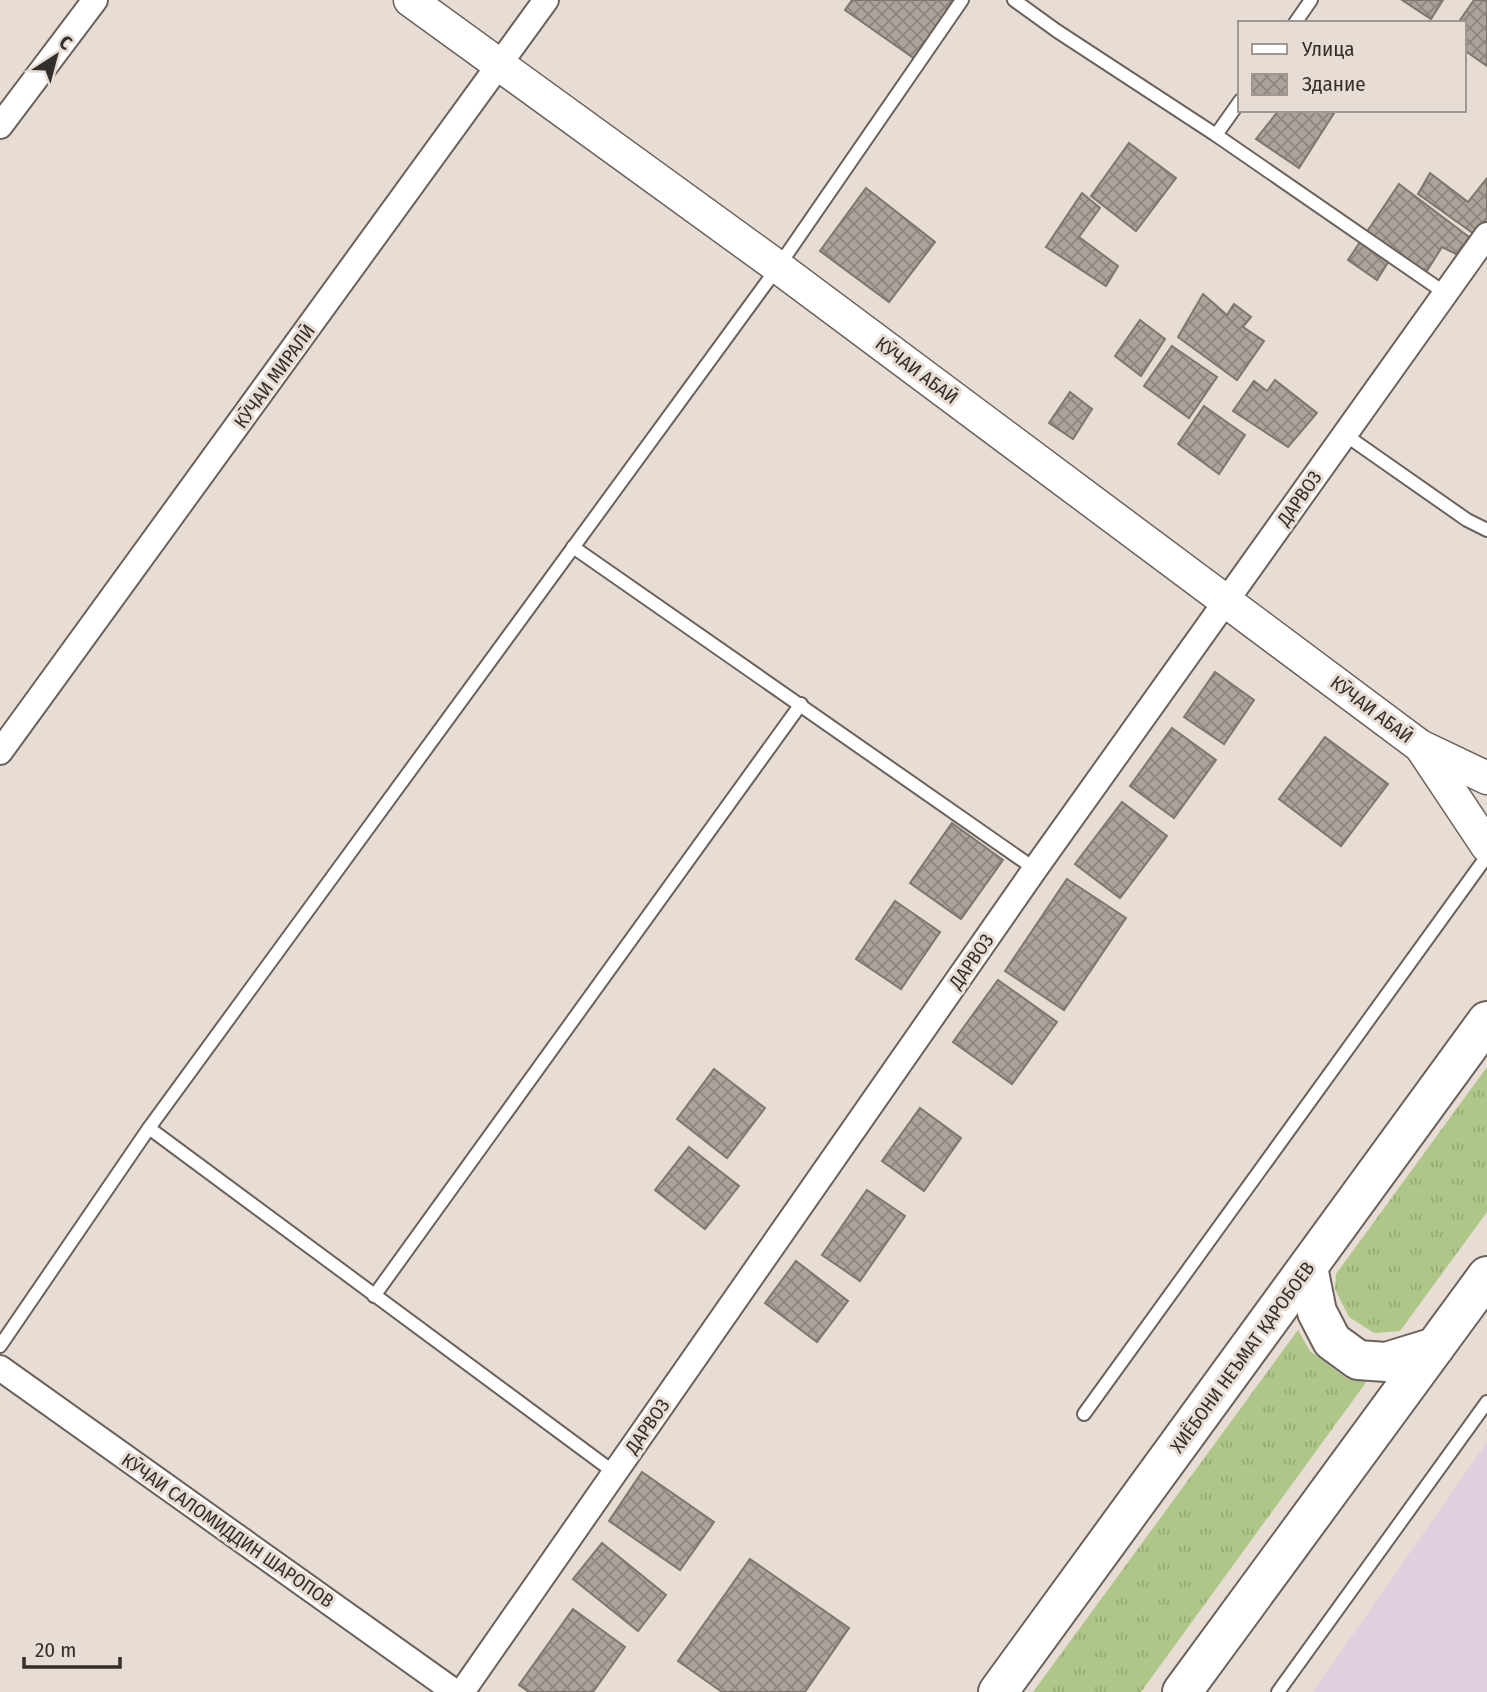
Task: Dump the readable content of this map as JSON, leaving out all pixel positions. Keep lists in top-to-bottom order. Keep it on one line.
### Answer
{"streets":{"highway":["ХИЁБОНИ НЕЪМАТ ҚАРОБОЕВ"],"street":["КӮЧАИ АБАӢ","КӮЧАИ МИРАЛӢ","ДАРВОЗ","КӮЧАИ САЛОМИДДИН ШАРОПОВ"]},"crossings":[["КӮЧАИ АБАӢ","КӮЧАИ МИРАЛӢ"],["КӮЧАИ АБАӢ","ДАРВОЗ"]],"legend":["Улица","Здание"],"scale_bar":"20 m","north":"top right"}
